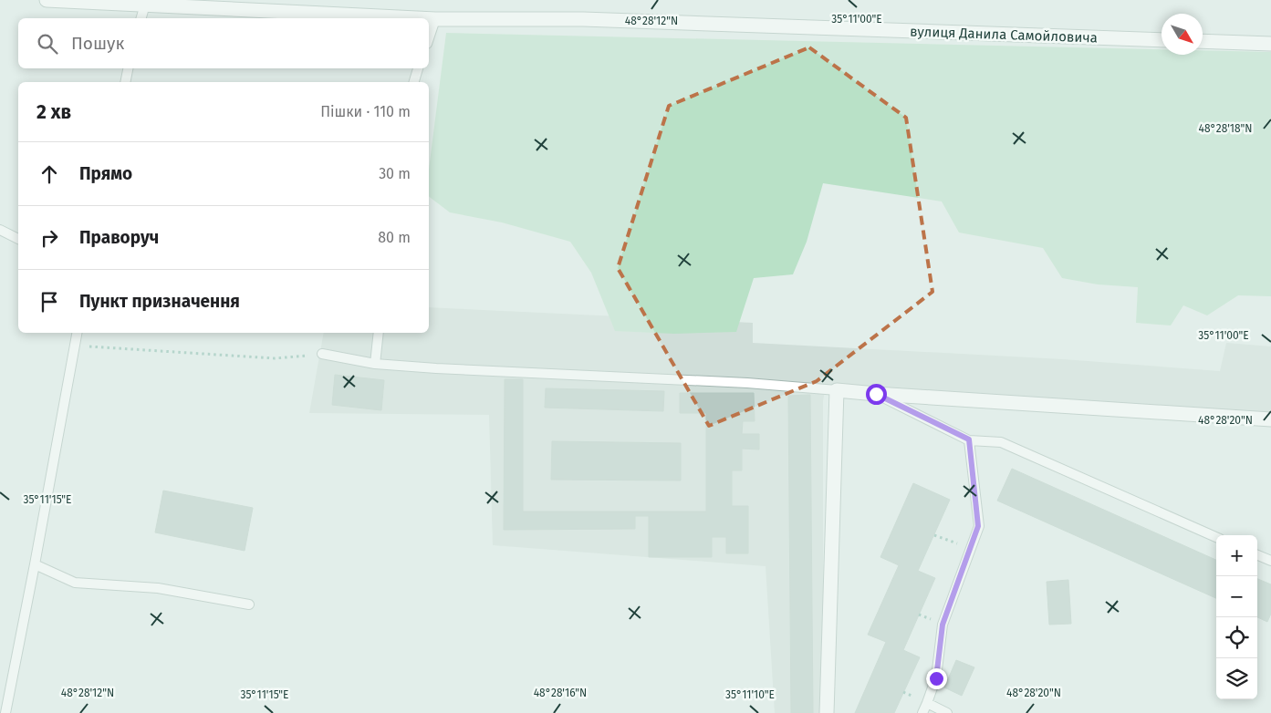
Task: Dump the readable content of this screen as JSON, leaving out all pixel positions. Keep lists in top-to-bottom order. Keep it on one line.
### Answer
{"streets":{"street":["вулиця Данила Самойловича"]},"north":"bottom right","page":{"search":"Пошук","heading":["2 хв","Пішки · 110 m"],"list":[["Прямо","30 m"],["Праворуч","80 m"],"Пункт призначення"],"map_buttons":["+","−"]},"coordinates":["35°11'00\"E","48°28'12\"N","48°28'18\"N","48°28'20\"N","35°11'15\"E","48°28'16\"N","35°11'10\"E"]}
